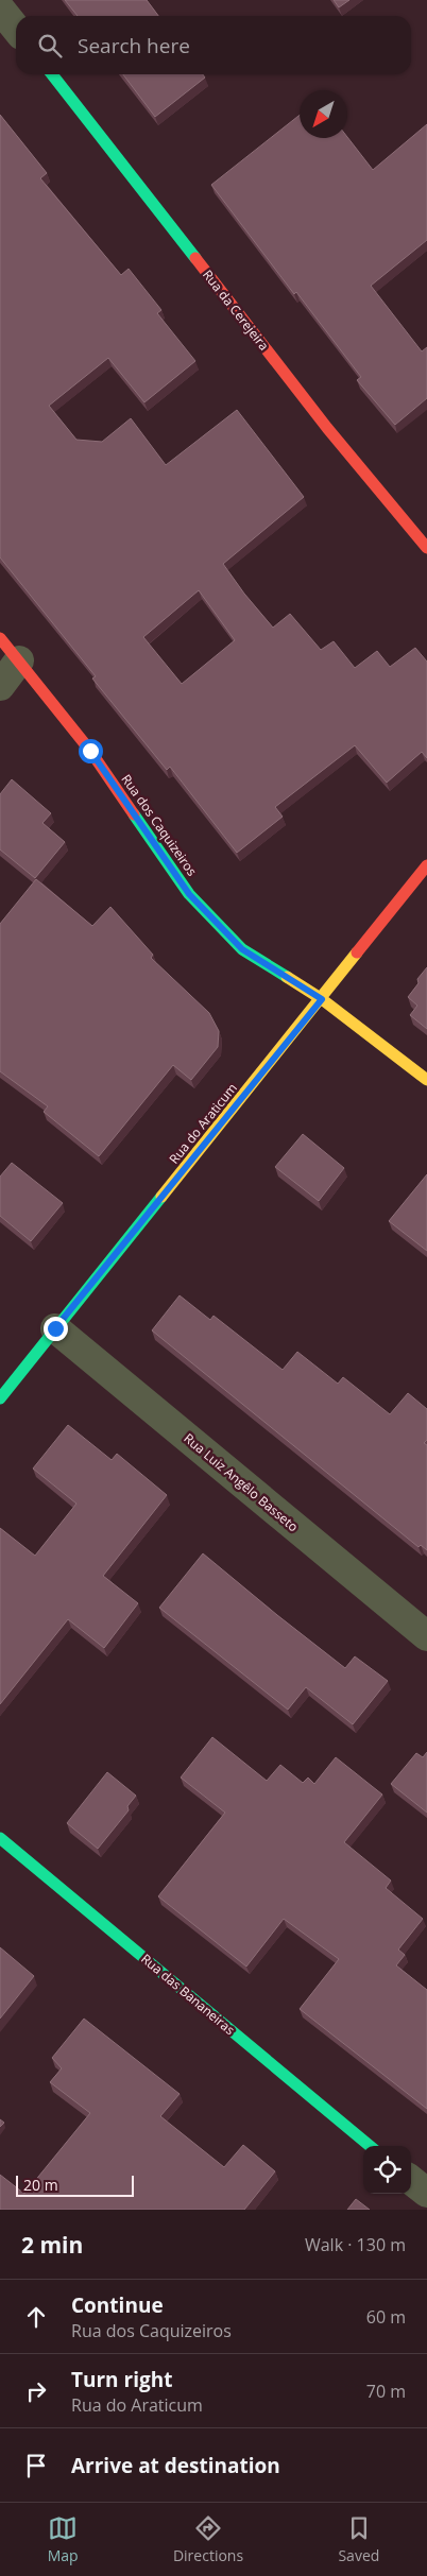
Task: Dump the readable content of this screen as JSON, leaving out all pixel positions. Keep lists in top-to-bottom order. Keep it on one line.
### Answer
{"streets":{"street":["Rua da Cerejeira","Rua dos Caquizeiros","Rua do Araticum","Rua Luiz Angêlo Basseto","Rua das Bananeiras"]},"crossings":[["Rua dos Caquizeiros","Rua do Araticum"],["Rua do Araticum","Rua Luiz Angêlo Basseto"]],"scale_bar":"20 m","north":"bottom left","page":{"search":"Search here","scale":"20 m","heading":["2 min","Walk · 130 m"],"list":[["Continue","Rua dos Caquizeiros","60 m"],["Turn right","Rua do Araticum","70 m"],"Arrive at destination"],"nav":["Map","Directions","Saved"]}}
